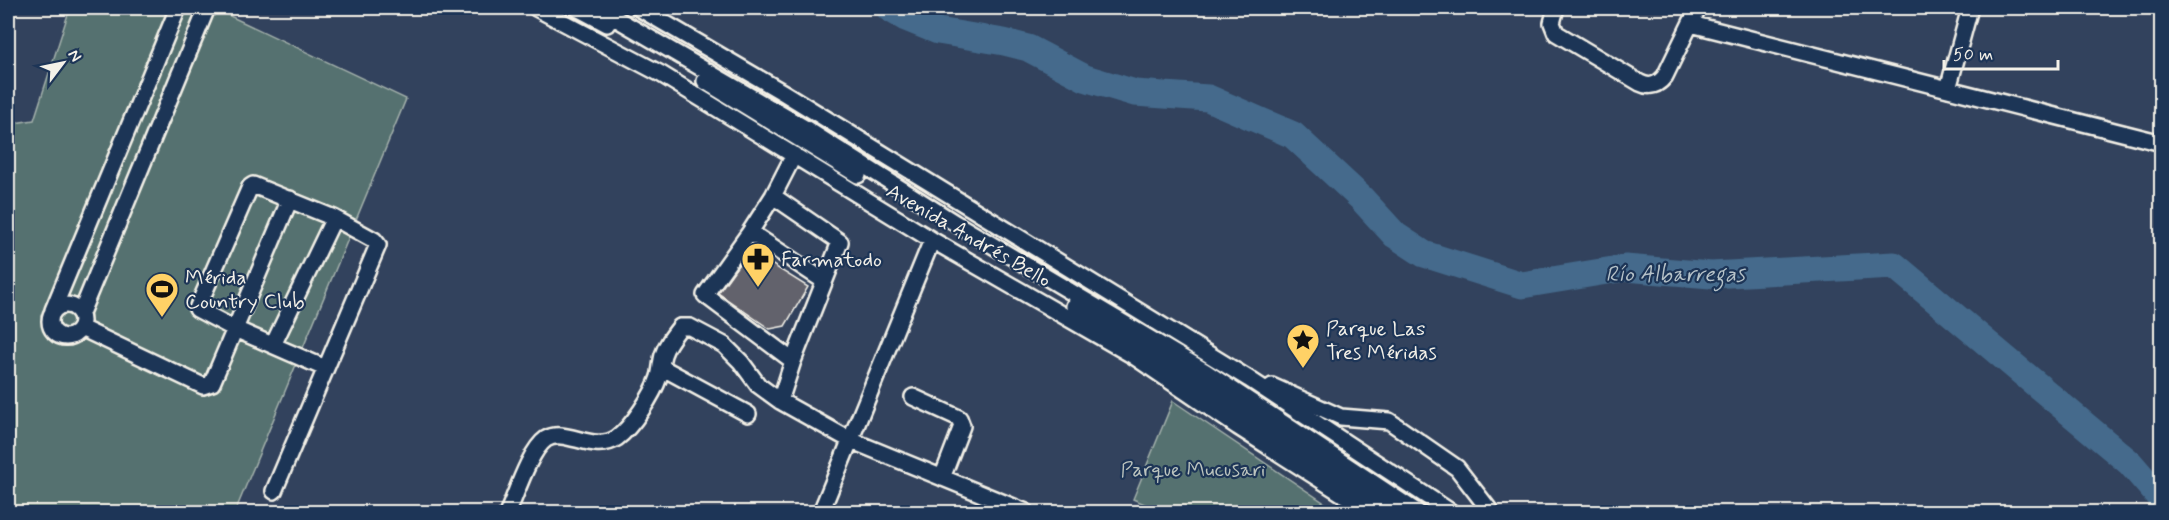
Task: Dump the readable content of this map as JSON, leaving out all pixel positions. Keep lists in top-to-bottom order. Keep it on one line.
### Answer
{"streets":{"street":["Avenida Andrés Bello"]},"water":["Río Albarregas"],"parks":["Parque Mucusari"],"places":{"pharmacy":["Farmatodo"],"sports":["Mérida Country Club"],"place":["Parque Las Tres Méridas"]},"scale_bar":"50 m","north":"top right"}
